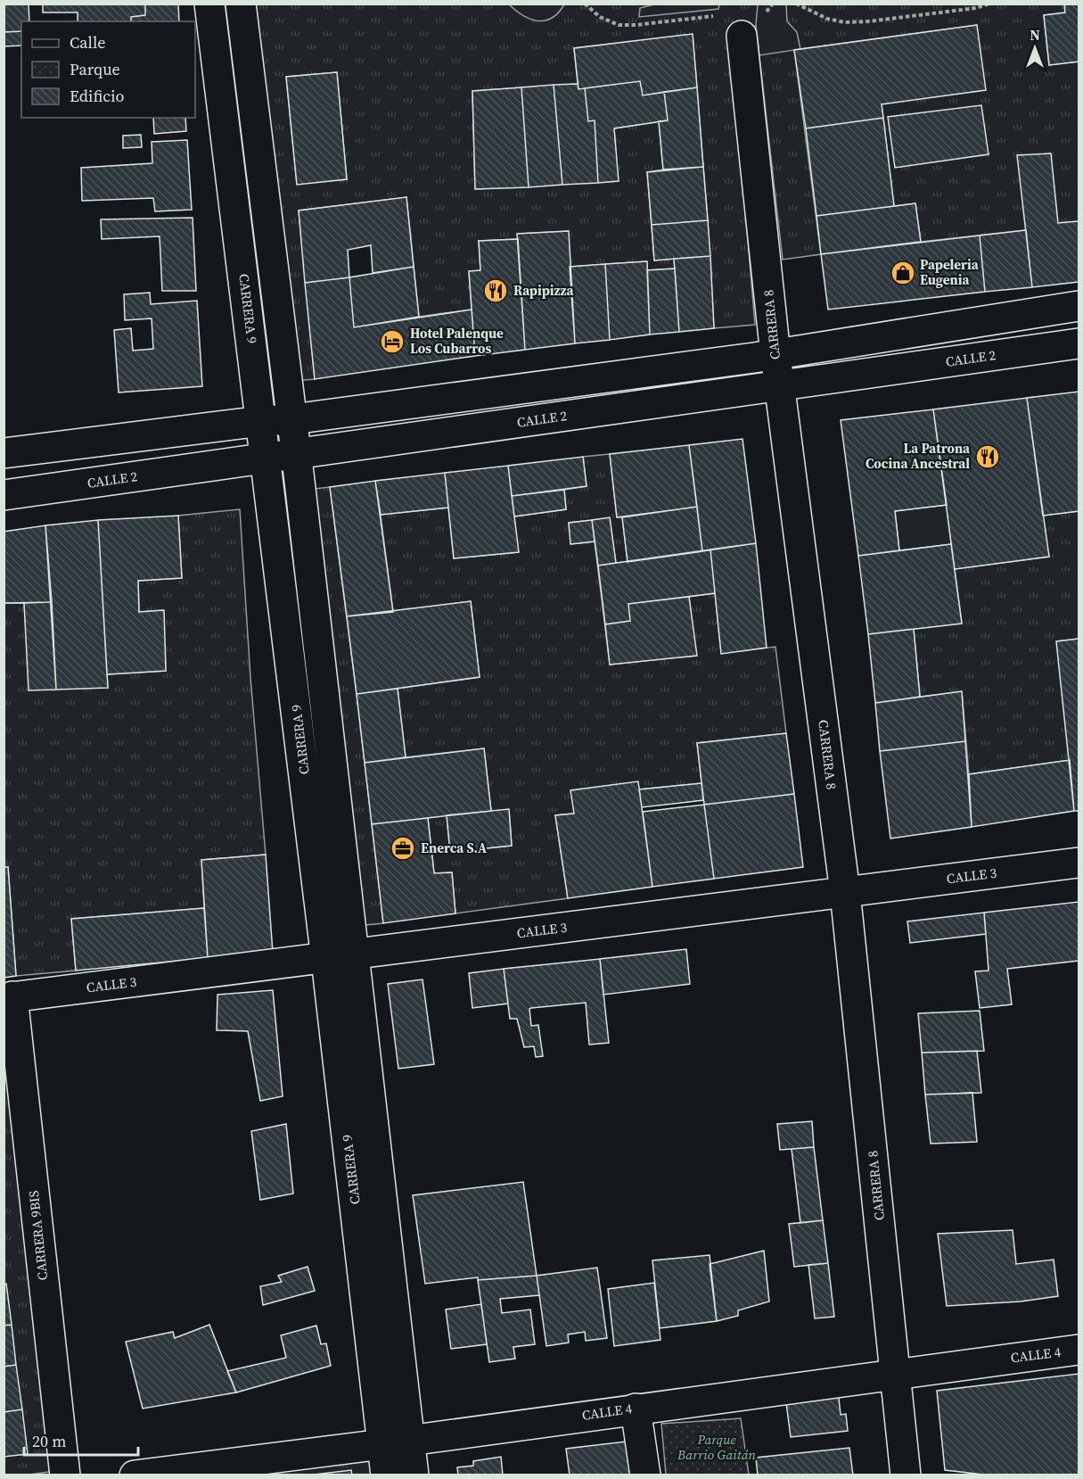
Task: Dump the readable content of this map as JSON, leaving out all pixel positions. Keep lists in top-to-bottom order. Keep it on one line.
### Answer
{"streets":{"street":["CARRERA 9","CARRERA 8","CALLE 2","CALLE 3","CARRERA 9BIS","CALLE 4"]},"crossings":[["CARRERA 9","CALLE 2"],["CARRERA 9","CALLE 3"],["CARRERA 9","CALLE 4"],["CARRERA 8","CALLE 2"],["CARRERA 8","CALLE 3"],["CARRERA 8","CALLE 4"],["CALLE 3","CARRERA 9BIS"]],"parks":["Parque Barrio Gaitán"],"places":{"shop":["Papeleria Eugenia"],"restaurant":["Rapipizza","La Patrona Cocina Ancestral"],"hotel":["Hotel Palenque Los Cubarros"],"office":["Enerca S.A"]},"legend":["Calle","Parque","Edificio"],"scale_bar":"20 m","north":"top"}
